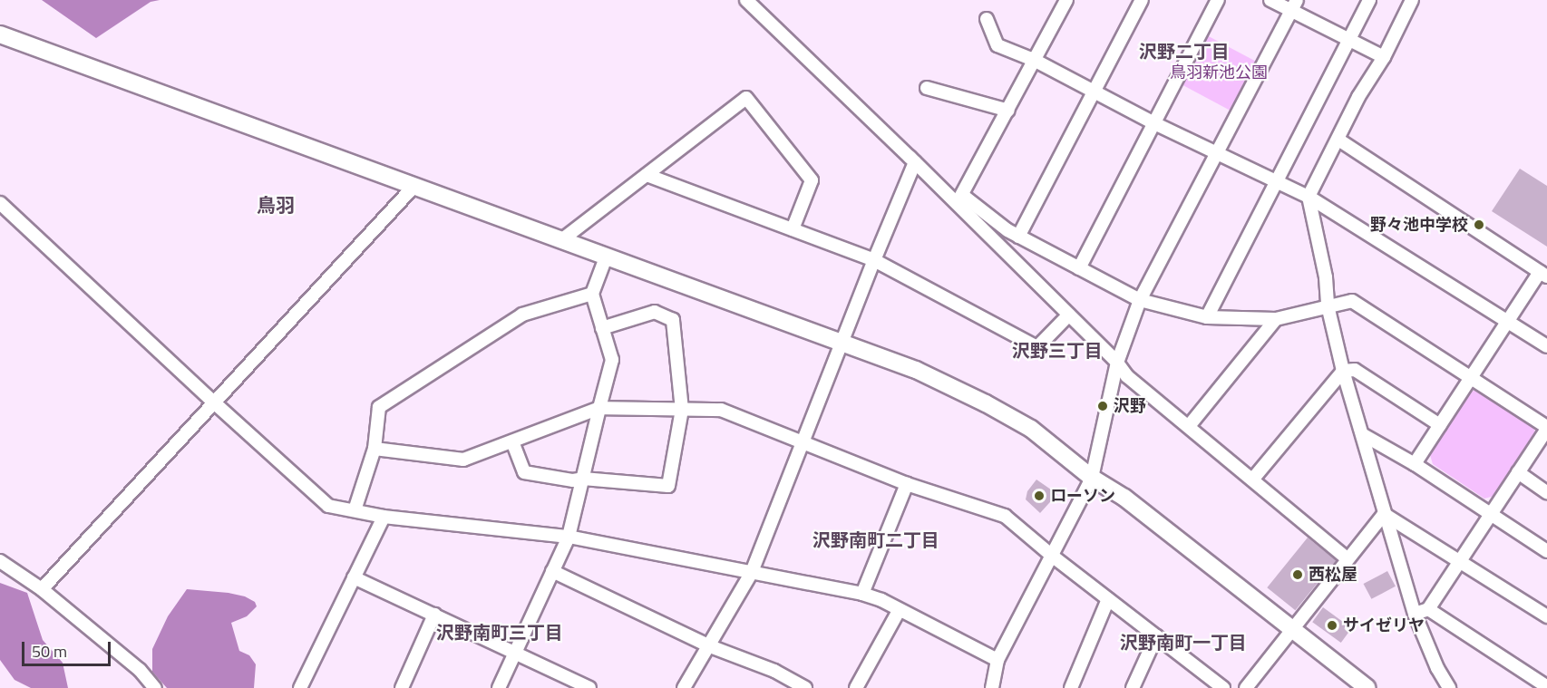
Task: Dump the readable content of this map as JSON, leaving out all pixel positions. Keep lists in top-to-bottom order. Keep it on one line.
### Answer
{"districts":["沢野二丁目","鳥羽","沢野三丁目","沢野南町二丁目","沢野南町三丁目","沢野南町一丁目"],"parks":["鳥羽新池公園"],"places":["野々池中学校","沢野","ローソン","西松屋","サイゼリヤ"],"scale_bar":"50 m"}
